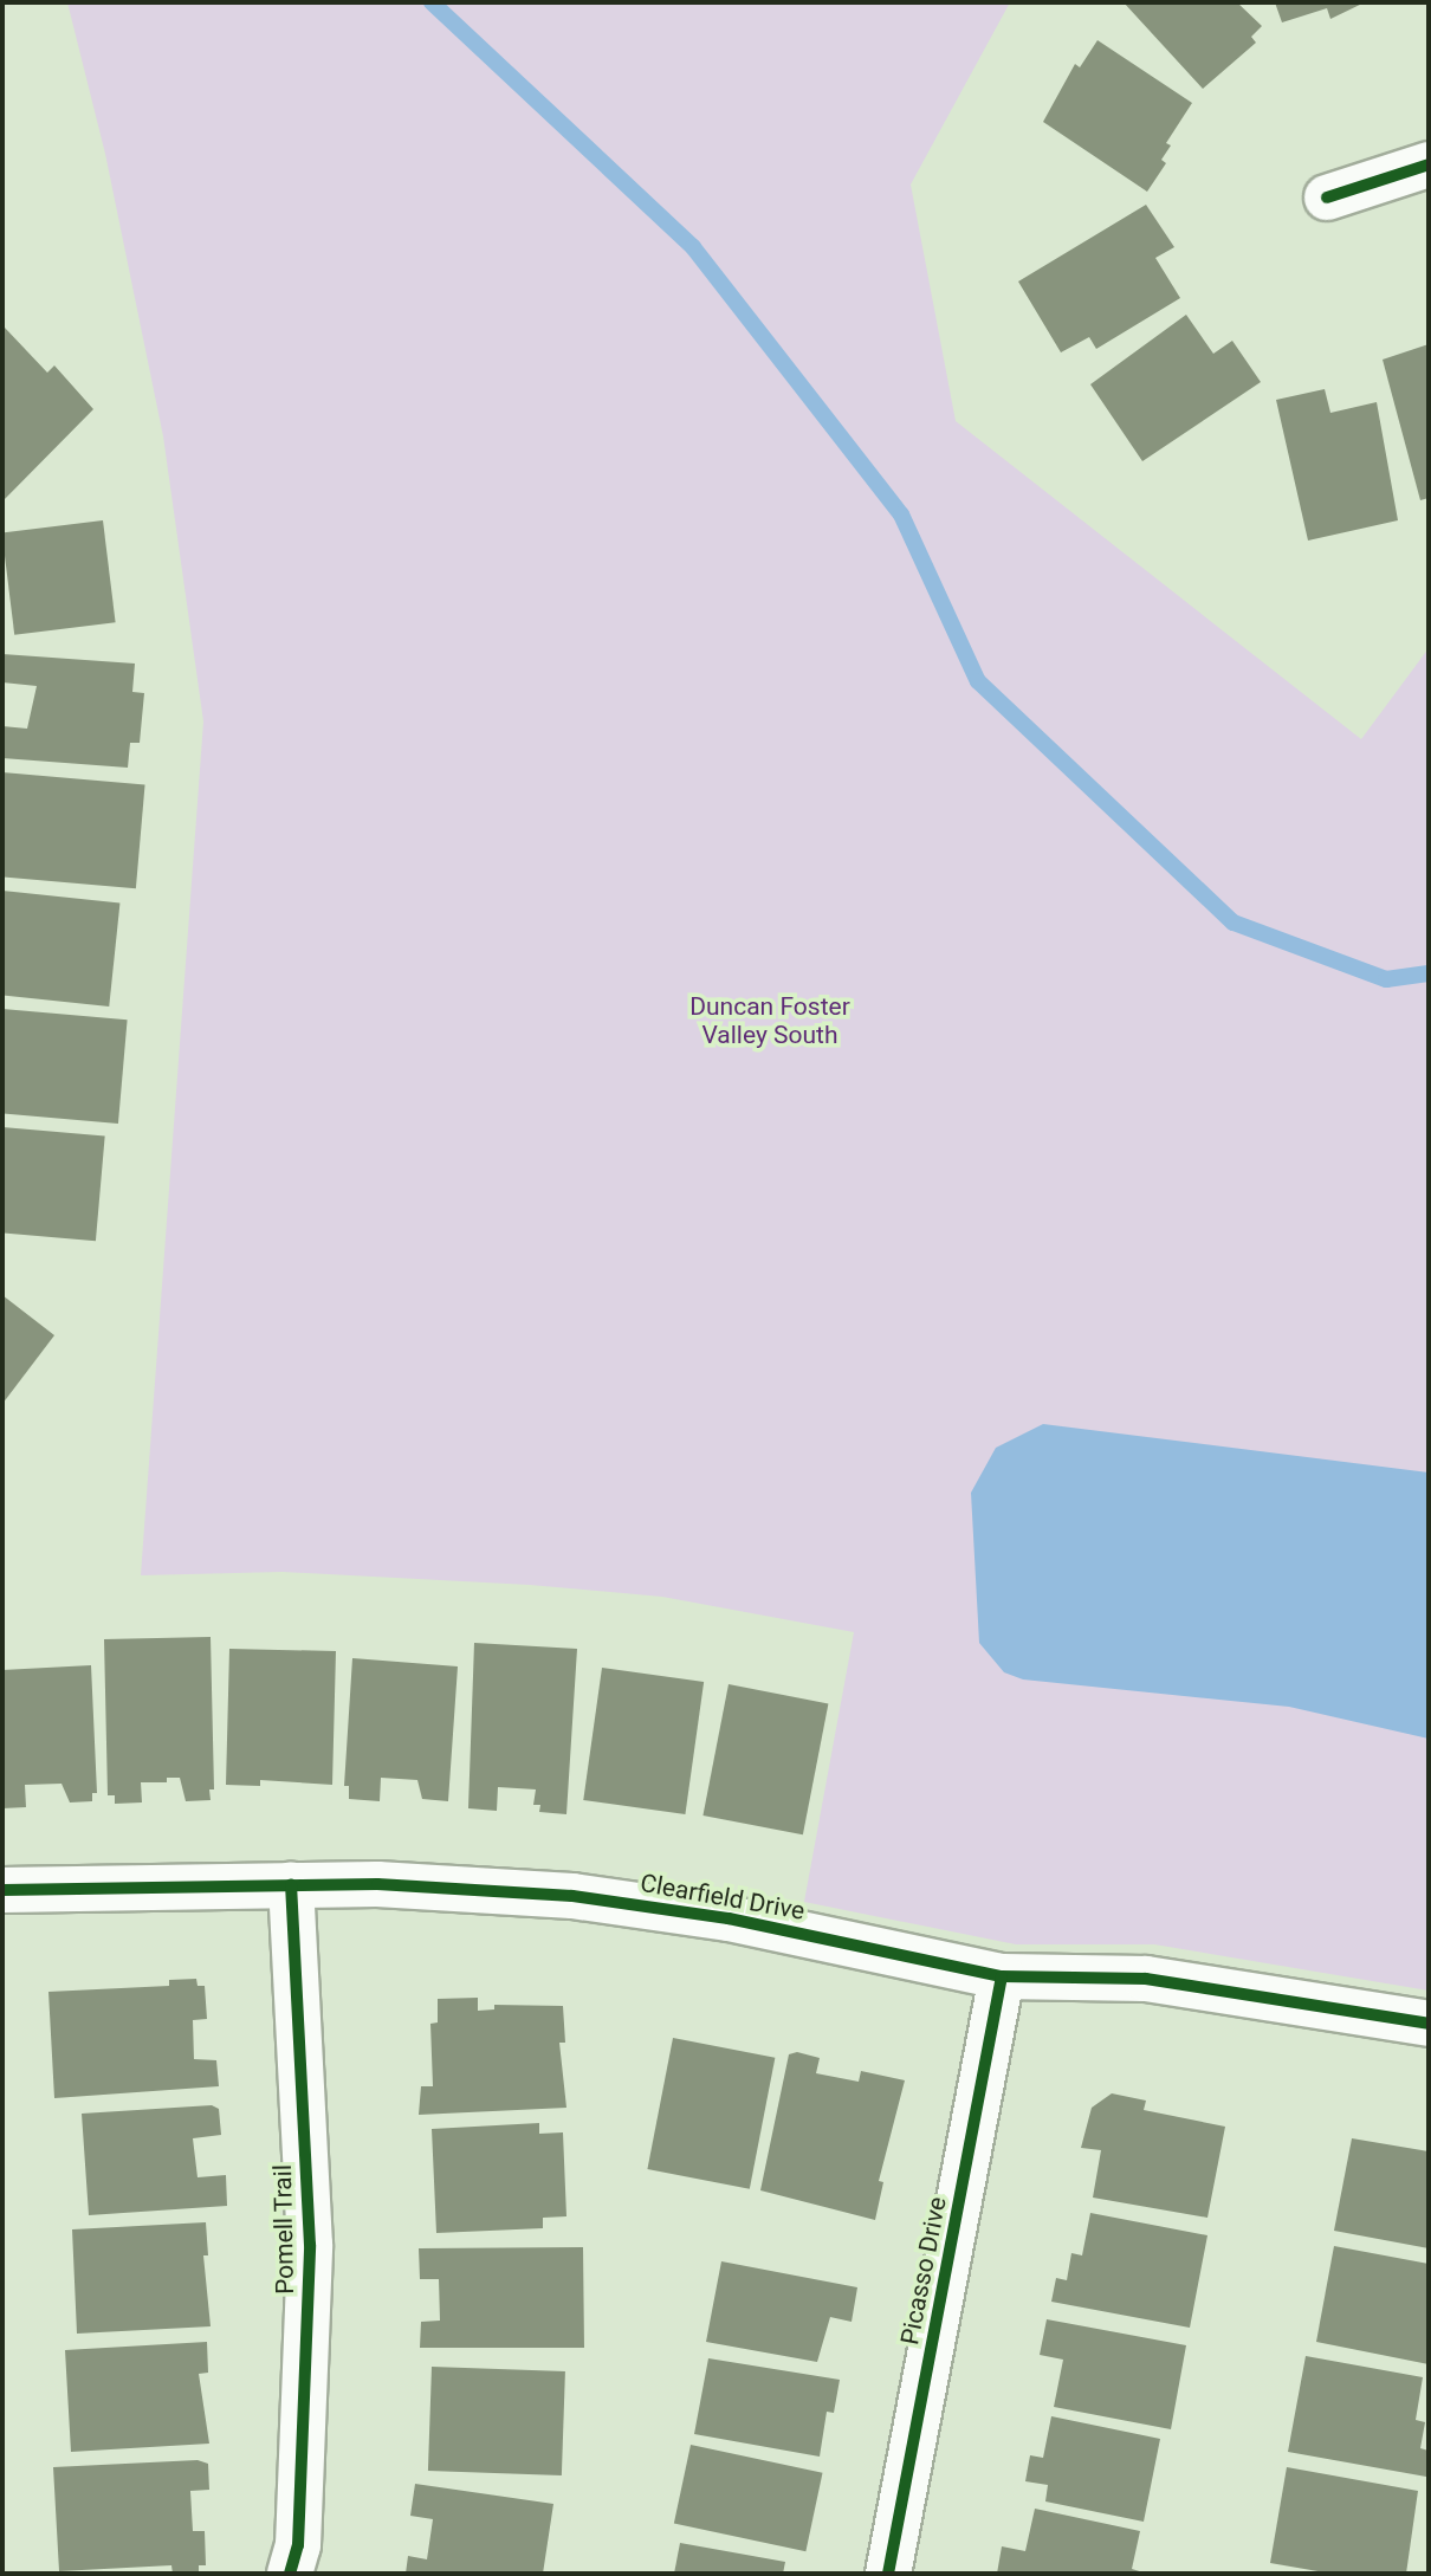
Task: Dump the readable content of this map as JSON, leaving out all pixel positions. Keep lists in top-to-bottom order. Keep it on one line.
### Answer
{"streets":{"street":["Clearfield Drive","Pomell Trail","Picasso Drive"]},"crossings":[["Clearfield Drive","Pomell Trail"],["Clearfield Drive","Picasso Drive"]],"parks":["Duncan Foster Valley South"]}
